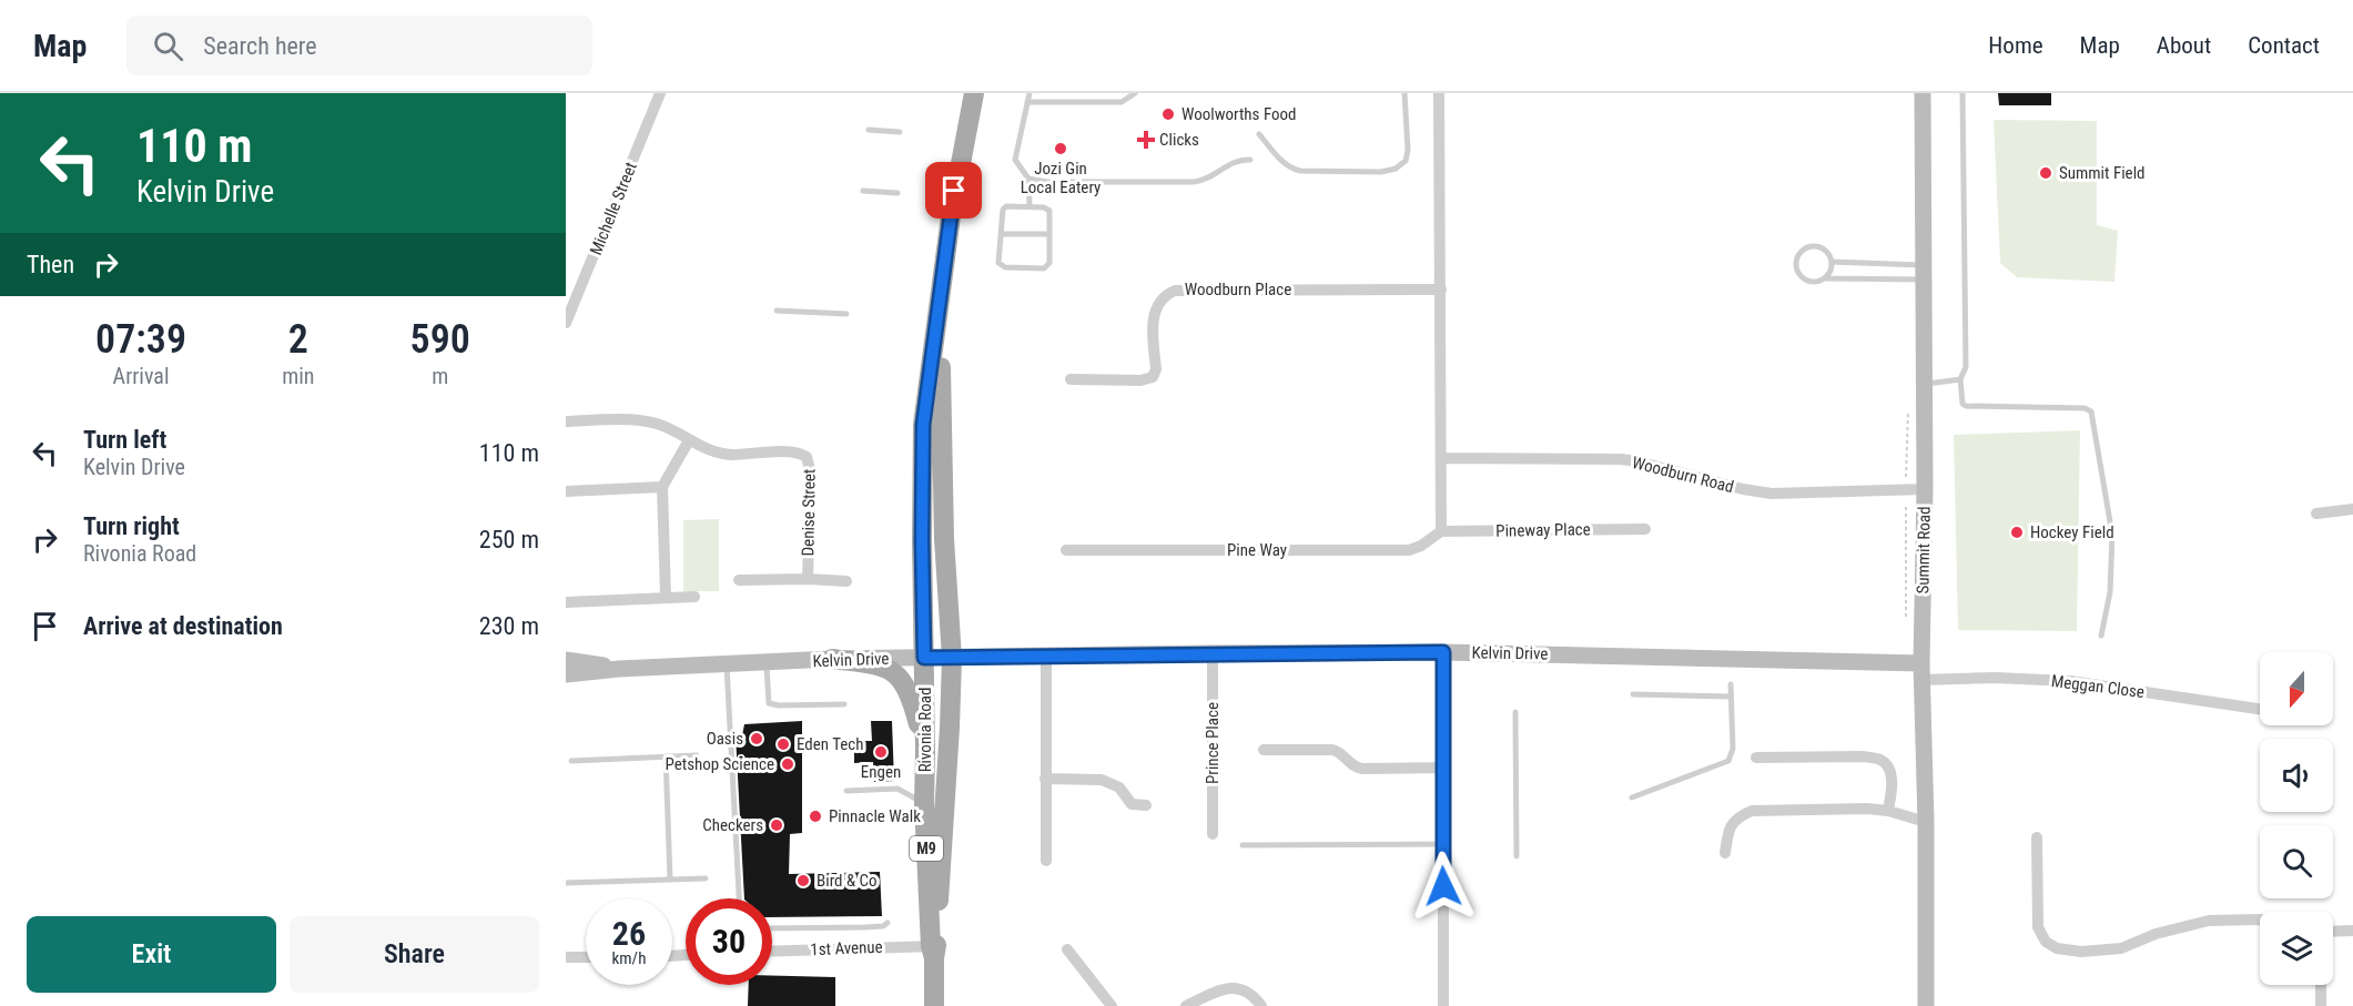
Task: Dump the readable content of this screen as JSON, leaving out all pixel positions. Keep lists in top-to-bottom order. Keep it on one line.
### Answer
{"streets":{"main road":["Summit Road","Kelvin Drive","Rivonia Road","M9"],"street":["Michelle Street","Woodburn Place","Woodburn Road","Denise Street","Pineway Place","Pine Way","Meggan Close","Prince Place","1st Avenue"]},"crossings":[["Woodburn Road","Summit Road"],["Pineway Place","Pine Way"],["Summit Road","Kelvin Drive"],["Summit Road","Meggan Close"],["Kelvin Drive","Meggan Close"],["Kelvin Drive","Rivonia Road"],["Kelvin Drive","Prince Place"],["Rivonia Road","1st Avenue"]],"places":{"other":["Woolworths Food","Jozi Gin Local Eatery","Summit Field","Hockey Field","Oasis","Eden Tech","Engen","Petshop Science","Pinnacle Walk","Checkers","Bird & Co"],"health":["Clicks"]},"north":"bottom","page":{"header":"Map","search":"Search here","nav":["Home","Map","About","Contact"],"turn":["110 m","Kelvin Drive"],"then":"Then","eta":["07:39","Arrival","2","min","590","m"],"list":[{"name":"Turn left","note":"Kelvin Drive","value":"110 m"},{"name":"Turn right","note":"Rivonia Road","value":"250 m"},{"name":"Arrive at destination","value":"230 m"}],"speed":"26 km/h","limit":"30","buttons":["Exit","Share"]}}
